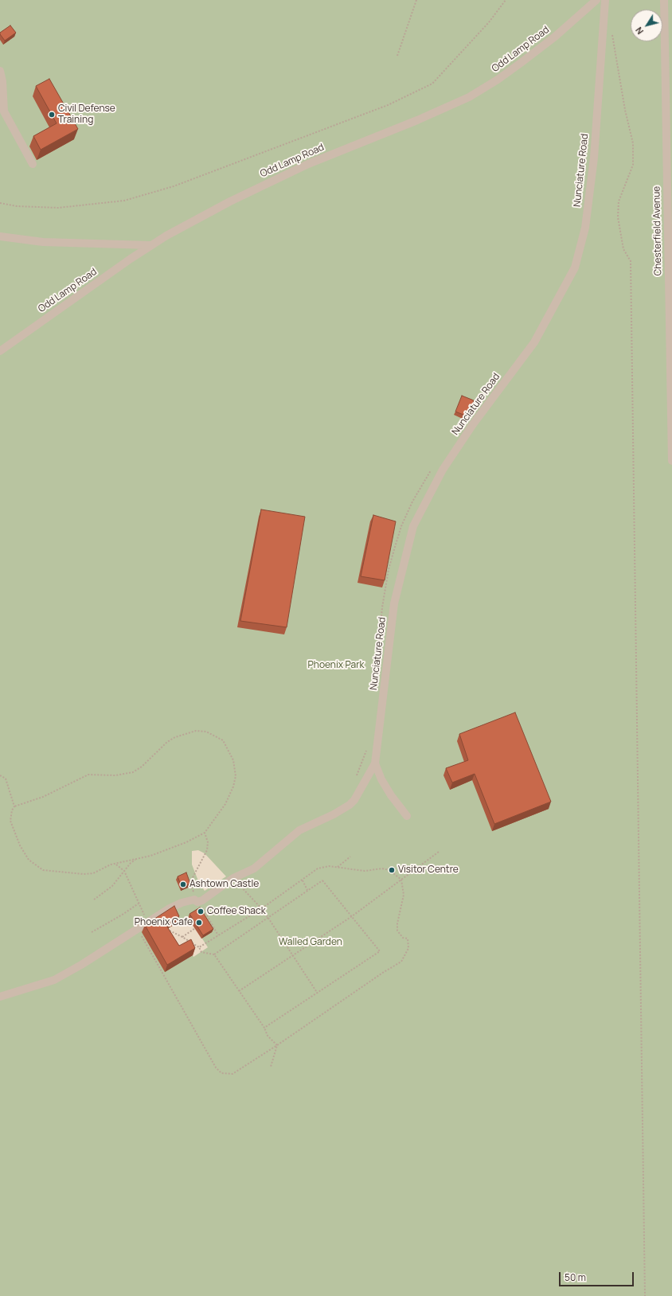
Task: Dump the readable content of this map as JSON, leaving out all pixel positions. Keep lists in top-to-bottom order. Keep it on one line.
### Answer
{"streets":{"street":["Odd Lamp Road","Nunciature Road","Chesterfield Avenue"]},"parks":["Phoenix Park","Walled Garden"],"places":["Civil Defense Training","Visitor Centre","Ashtown Castle","Coffee Shack","Phoenix Cafe"],"scale_bar":"50 m","north":"bottom left"}
